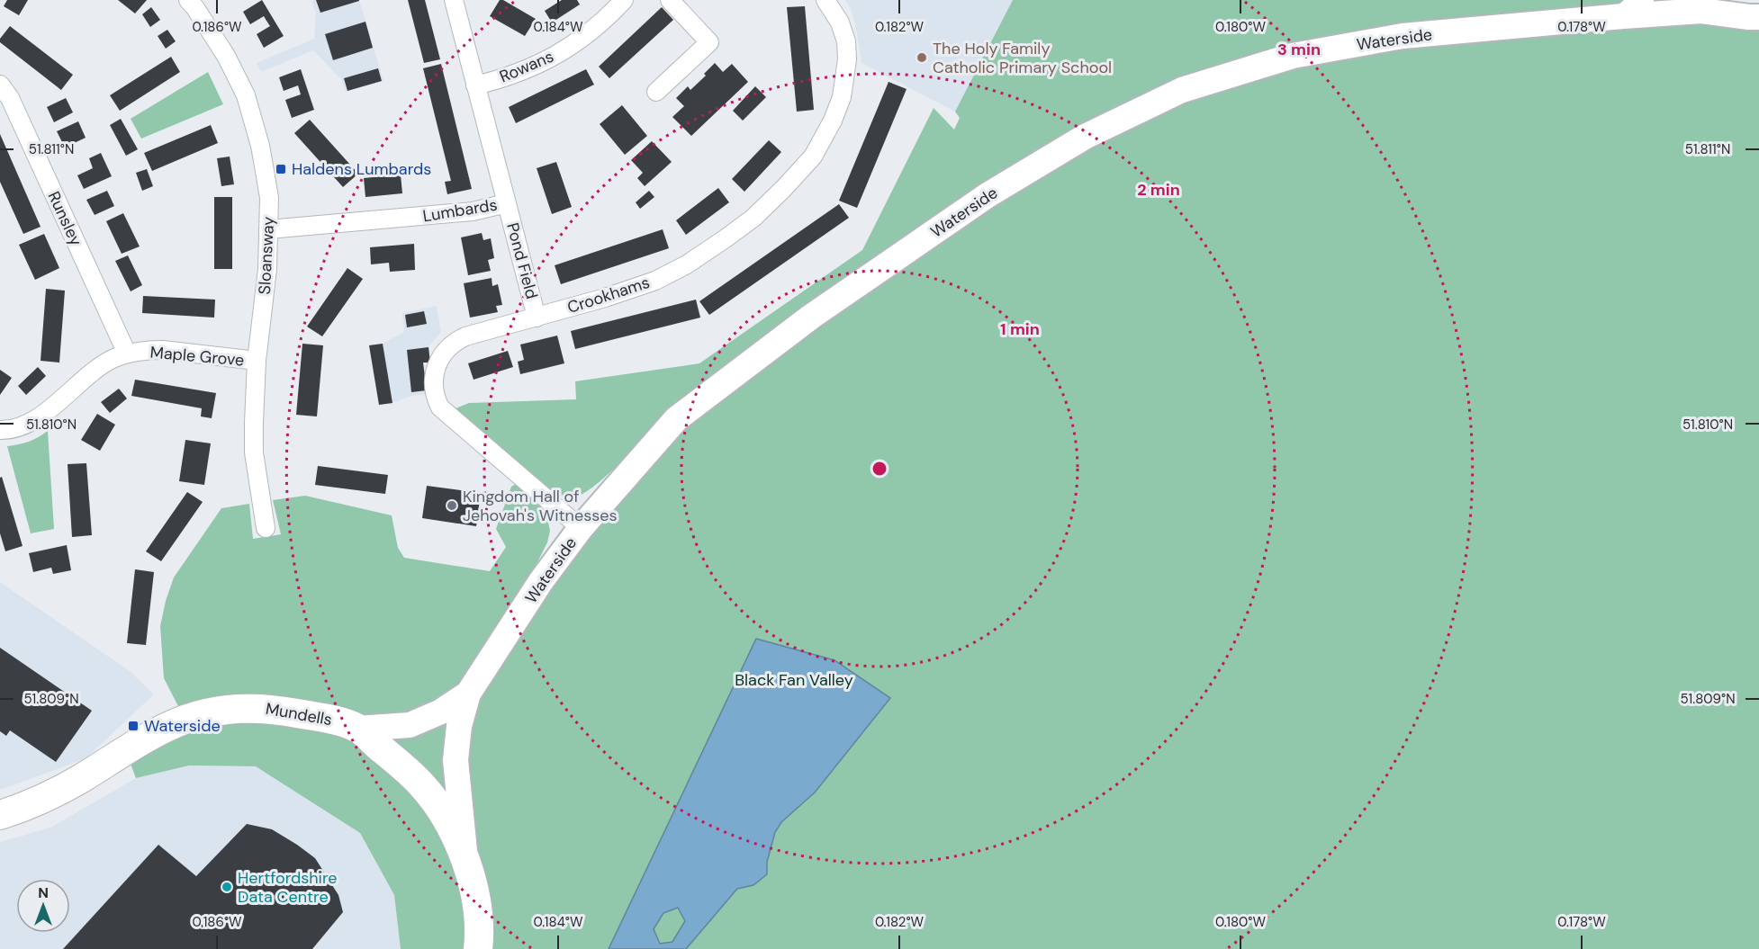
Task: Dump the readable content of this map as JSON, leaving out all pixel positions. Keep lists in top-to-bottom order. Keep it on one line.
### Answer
{"streets":{"main road":["Waterside","Mundells"],"street":["Rowans","Lumbards","Runsley","Sloansway","Pond Field","Crookhams","Maple Grove"]},"crossings":[["Waterside","Crookhams"],["Waterside","Mundells"],["Rowans","Lumbards"],["Lumbards","Sloansway"],["Lumbards","Pond Field"],["Runsley","Maple Grove"],["Sloansway","Maple Grove"],["Pond Field","Crookhams"]],"parks":["Black Fan Valley"],"places":{"other":["The Holy Family Catholic Primary School","Kingdom Hall of Jehovah's Witnesses","Hertfordshire Data Centre"],"transit":["Haldens Lumbards","Waterside"]},"north":"top","coordinates":["0.186°W","0.184°W","0.182°W","0.180°W","0.178°W","51.811°N","51.810°N","51.809°N"],"rings":["3 min","2 min","1 min"]}
